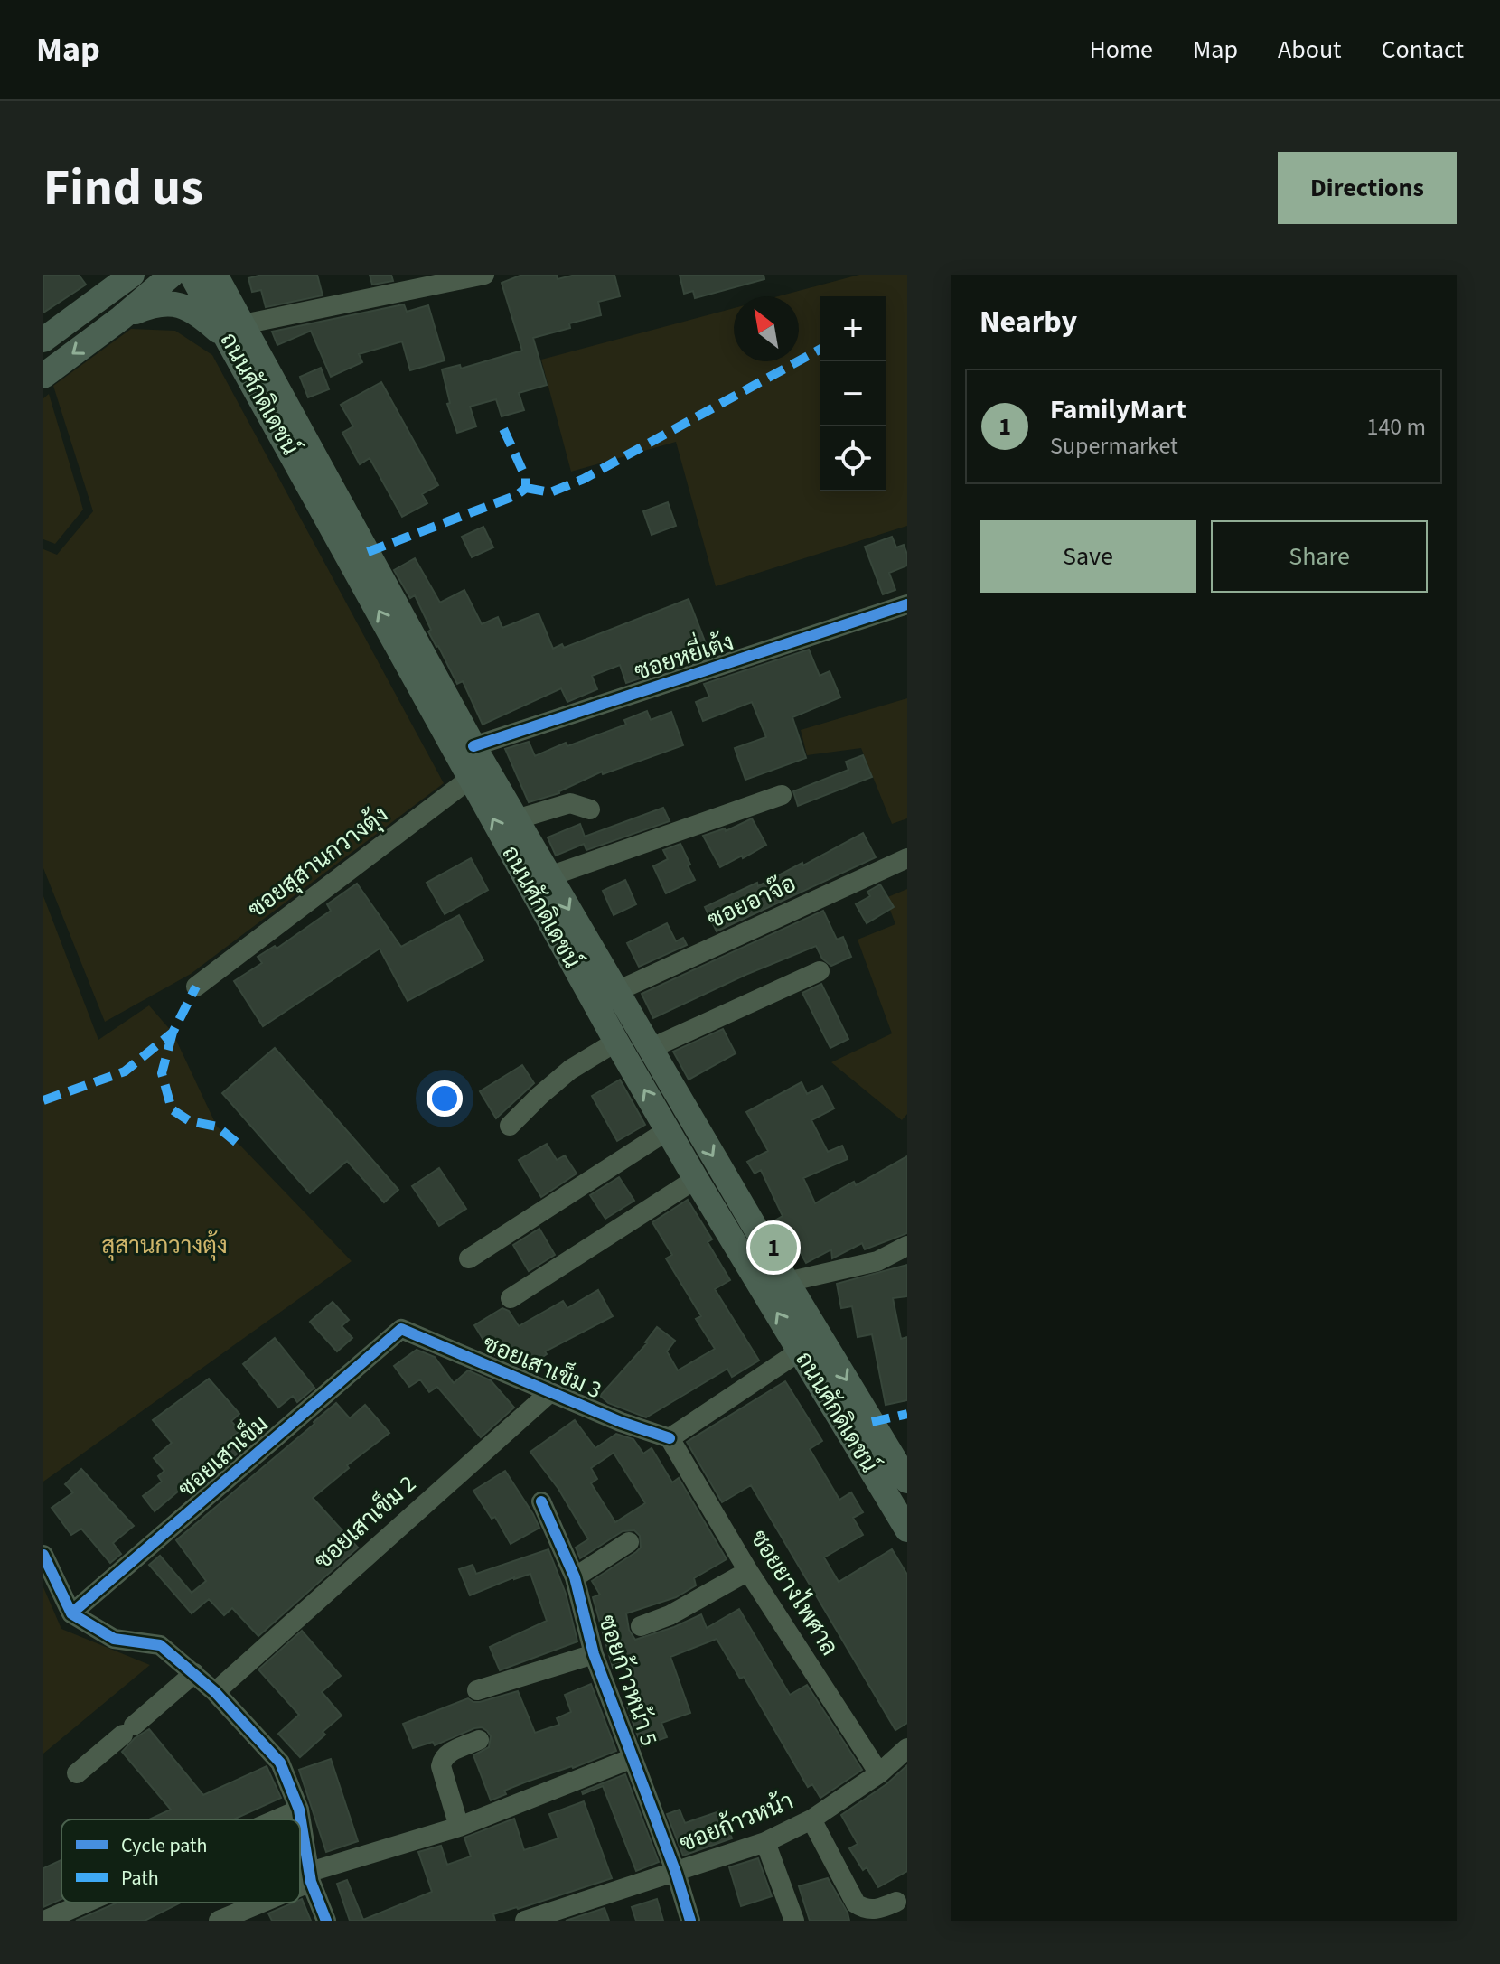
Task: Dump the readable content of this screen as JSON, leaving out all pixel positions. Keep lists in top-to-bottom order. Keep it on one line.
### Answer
{"streets":{"main road":["ถนนศักดิเดชน์"],"street":["ซอยหยี่เต้ง","ซอยสุสานกวางตุ้ง","ซอยอาจ๊อ","ซอยเสาเข็ม 3","ซอยเสาเข็ม","ซอยเสาเข็ม 2","ซอยยางไพศาล","ซอยก้าวหน้า 5","ซอยก้าวหน้า"]},"crossings":[["ถนนศักดิเดชน์","ซอยหยี่เต้ง"],["ถนนศักดิเดชน์","ซอยสุสานกวางตุ้ง"],["ถนนศักดิเดชน์","ซอยอาจ๊อ"],["ซอยเสาเข็ม 3","ซอยเสาเข็ม"],["ซอยเสาเข็ม 3","ซอยเสาเข็ม 2"],["ซอยเสาเข็ม 3","ซอยยางไพศาล"],["ซอยยางไพศาล","ซอยก้าวหน้า"],["ซอยก้าวหน้า 5","ซอยก้าวหน้า"]],"parks":["สุสานกวางตุ้ง"],"legend":["Cycle path","Path"],"north":"top left","page":{"header":"Map","nav":["Home","Map","About","Contact"],"buttons":["Directions",["Save","Share"]],"title":"Find us","heading":"Nearby","map_buttons":["+","−"],"list":[{"mark":"1","name":"FamilyMart","note":"Supermarket","value":"140 m"}],"pins":"1"}}
